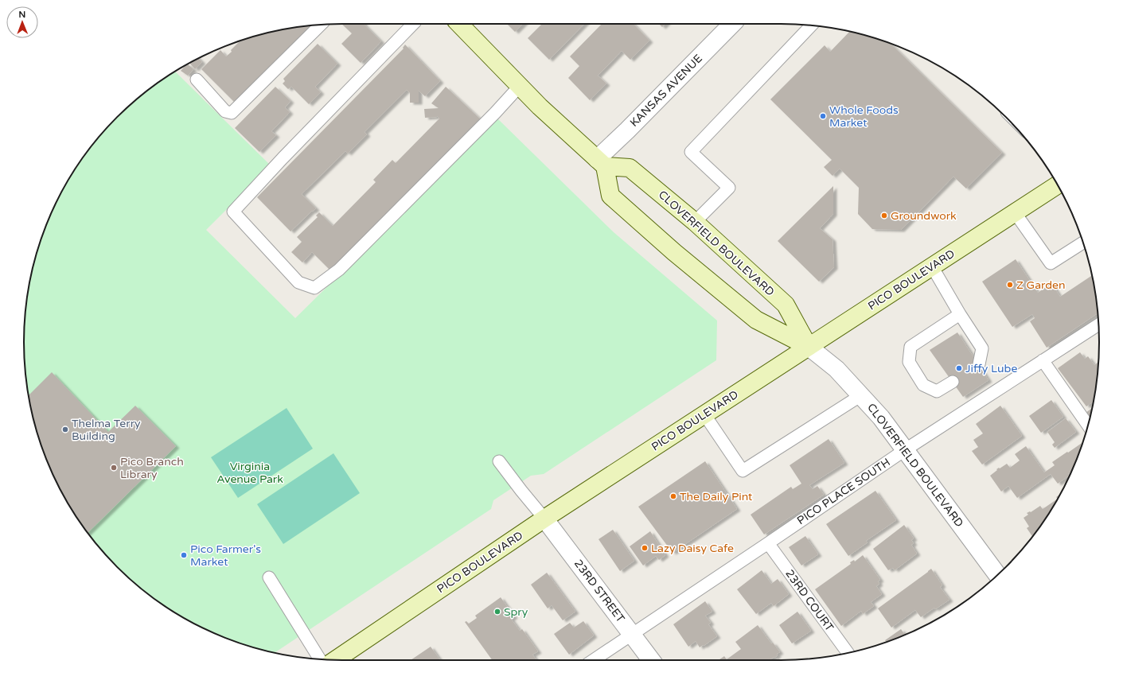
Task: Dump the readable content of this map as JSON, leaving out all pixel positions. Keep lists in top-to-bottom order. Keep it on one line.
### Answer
{"streets":{"main road":["CLOVERFIELD BOULEVARD","PICO BOULEVARD"],"street":["KANSAS AVENUE","23RD STREET"],"lane":["PICO PLACE SOUTH","23RD COURT"]},"crossings":[["KANSAS AVENUE","CLOVERFIELD BOULEVARD"],["CLOVERFIELD BOULEVARD","PICO BOULEVARD"],["CLOVERFIELD BOULEVARD","PICO PLACE SOUTH"],["PICO BOULEVARD","23RD STREET"],["PICO PLACE SOUTH","23RD STREET"],["PICO PLACE SOUTH","23RD COURT"]],"parks":["Virginia Avenue Park"],"places":["Whole Foods Market","Groundwork","Z Garden","Jiffy Lube","Thelma Terry Building","Pico Branch Library","The Daily Pint","Lazy Daisy Cafe","Pico Farmer's Market","Spry"],"north":"top"}
